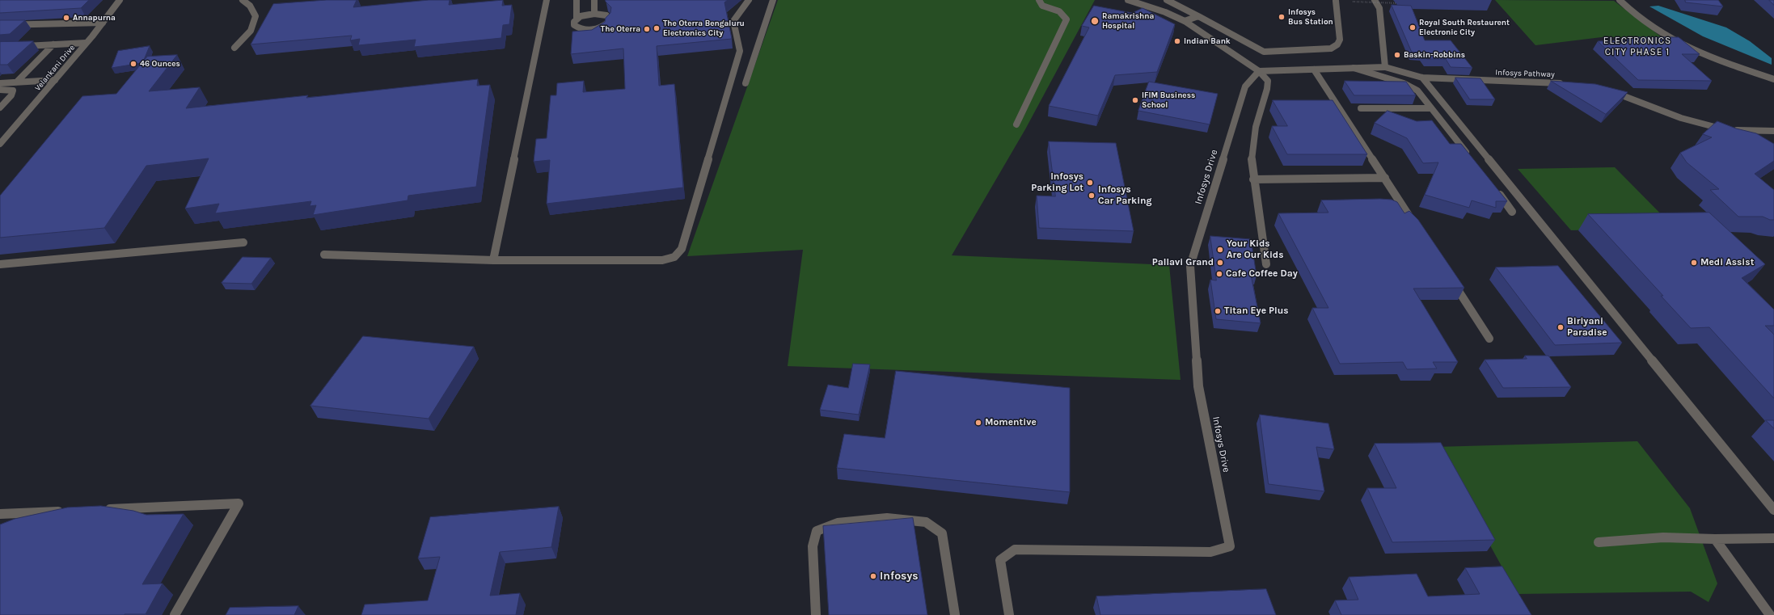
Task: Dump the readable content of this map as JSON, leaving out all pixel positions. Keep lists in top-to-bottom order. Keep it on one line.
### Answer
{"streets":{"street":["Velankani Drive","Infosys Pathway","Infosys Drive"]},"crossings":[["Infosys Pathway","Infosys Drive"]],"districts":["ELECTRONICS CITY PHASE 1"],"places":["Infosys Bus Station","Annapurna","Ramakrishna Hospital","Royal South Restaurent Electronic City","The Oterra Bengaluru Electronics City","The Oterra","Indian Bank","Baskin-Robbins","46 Ounces","IFIM Business School","Infosys Parking Lot","Infosys Car Parking","Your Kids Are Our Kids","Pallavi Grand","Medi Assist","Cafe Coffee Day","Titan Eye Plus","Biriyani Paradise","Momentive","Infosys"]}
